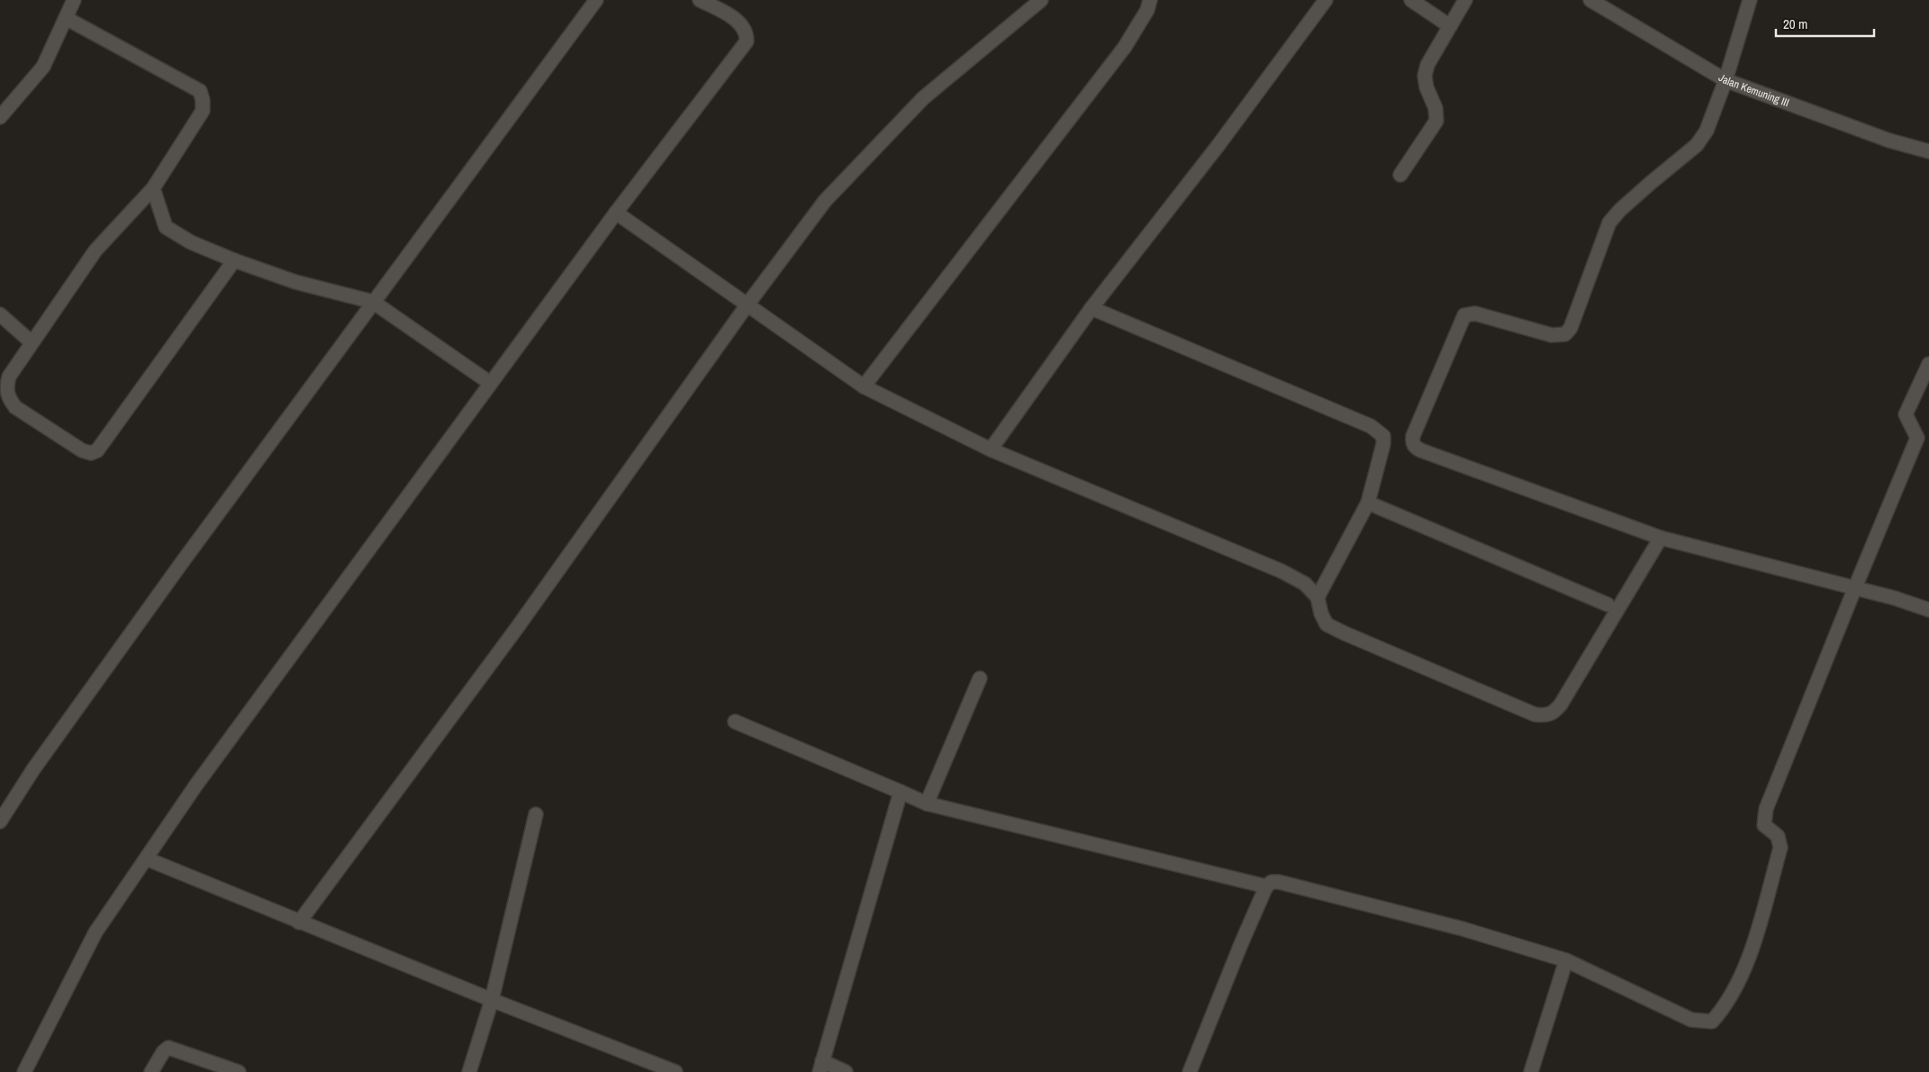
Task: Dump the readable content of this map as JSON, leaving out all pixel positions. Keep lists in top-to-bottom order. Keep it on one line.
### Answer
{"streets":{"street":["Jalan Kemuning III"]},"scale_bar":"20 m"}
